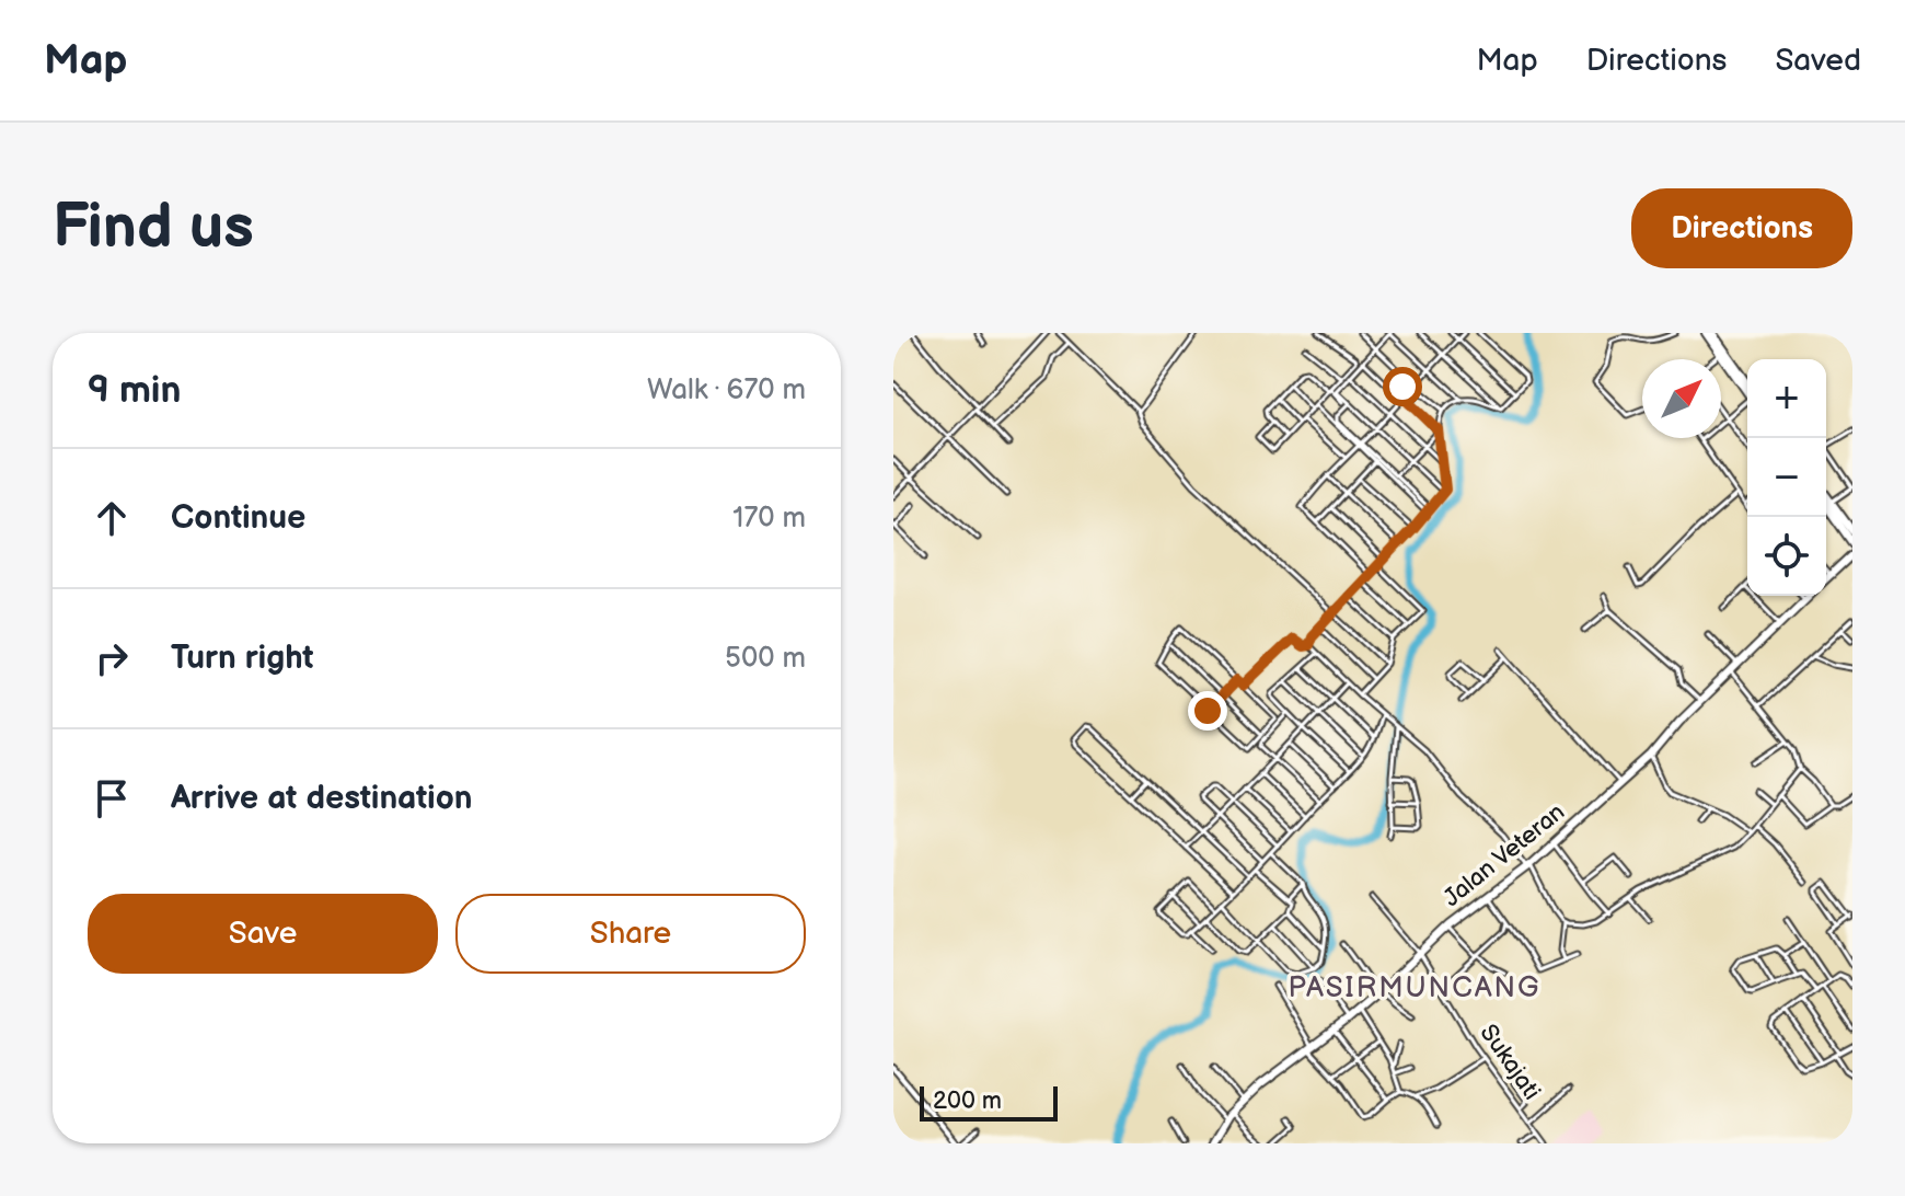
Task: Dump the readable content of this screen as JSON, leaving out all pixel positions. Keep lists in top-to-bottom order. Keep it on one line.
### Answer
{"streets":{"highway":["Jalan Veteran"],"street":["Sukajati"]},"crossings":[["Jalan Veteran","Sukajati"]],"districts":["PASIRMUNCANG"],"scale_bar":"200 m","north":"top right","page":{"header":"Map","nav":["Map","Directions","Saved"],"buttons":["Directions",["Save","Share"]],"title":"Find us","heading":["9 min","Walk · 670 m"],"map_buttons":["+","−"],"list":[["Continue","170 m"],["Turn right","500 m"],"Arrive at destination"],"scale":"200 m"}}
